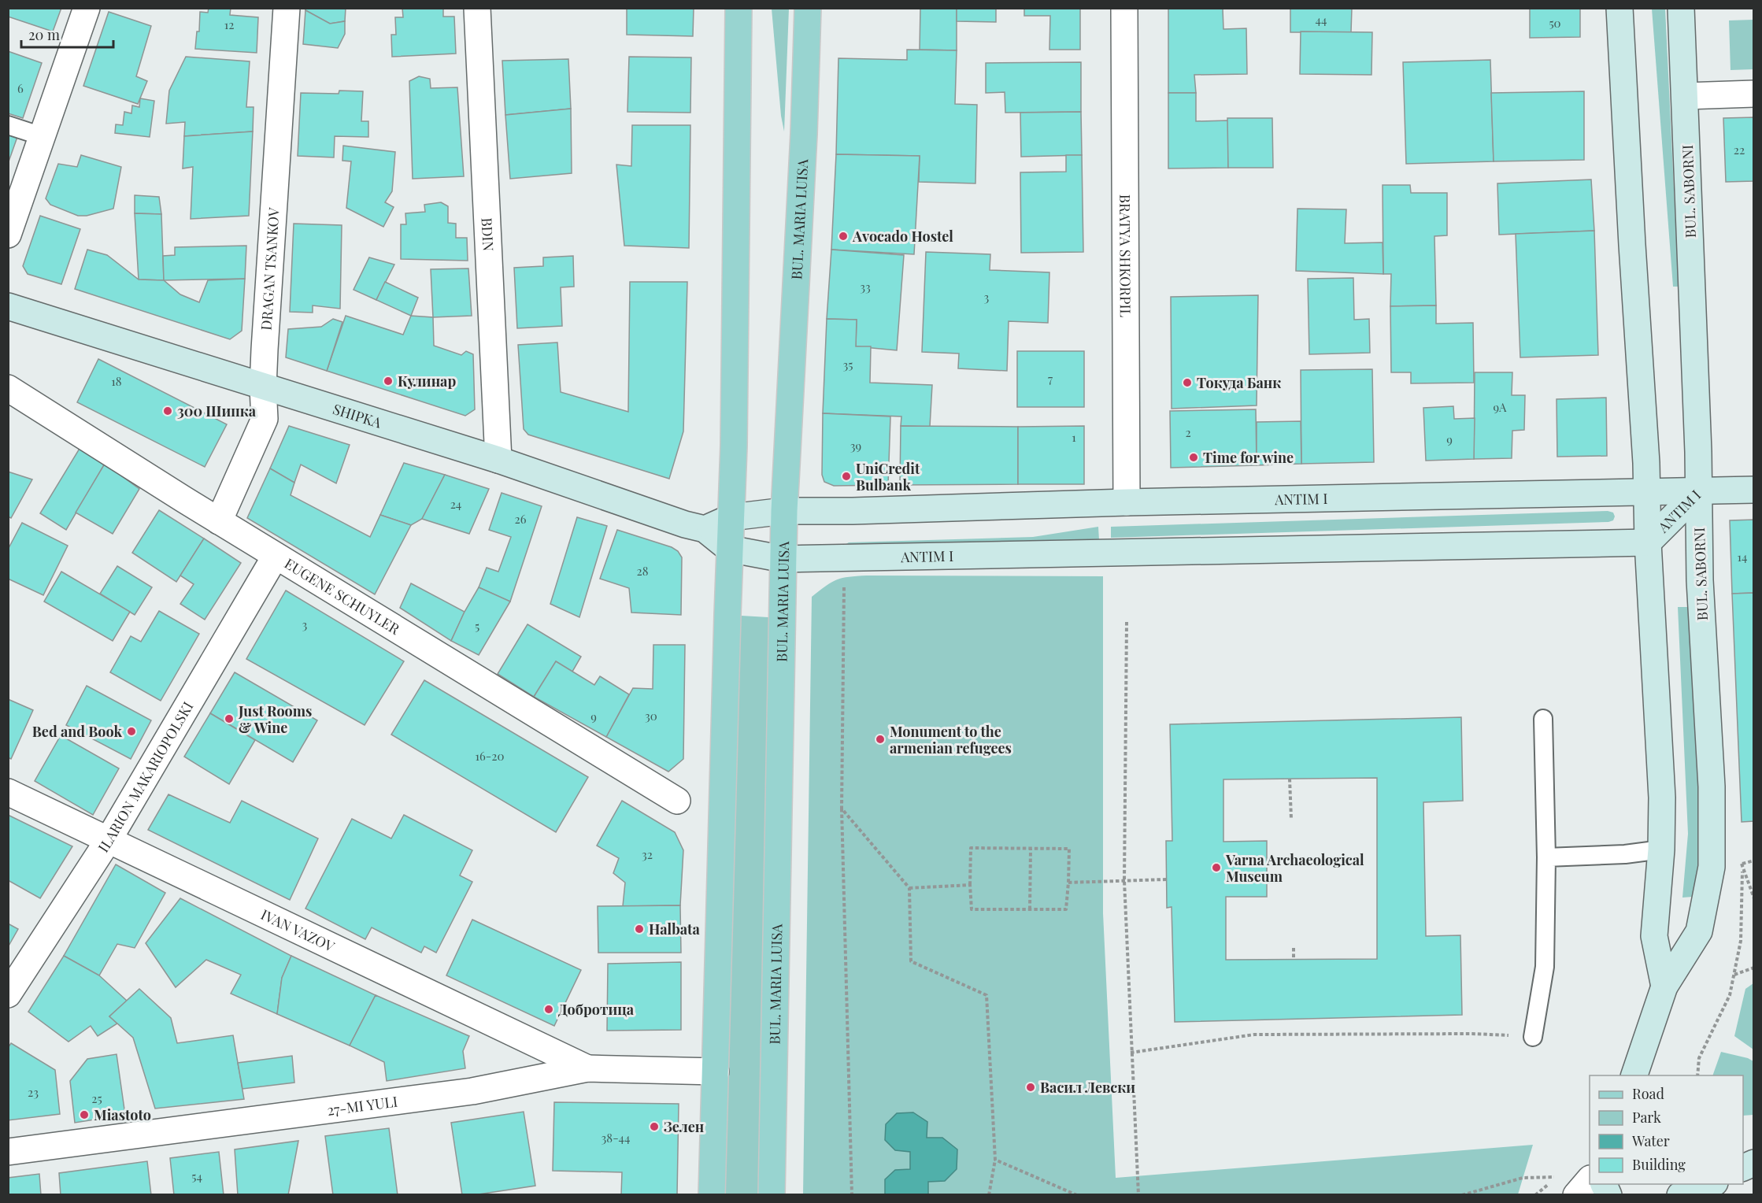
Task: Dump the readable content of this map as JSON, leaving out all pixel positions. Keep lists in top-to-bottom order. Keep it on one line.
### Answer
{"streets":{"main road":["BUL. MARIA LUISA"],"street":["BUL. SABORNI","BDIN","BRATYA SHKORPIL","DRAGAN TSANKOV","SHIPKA","ANTIM I","EUGENE SCHUYLER","ILARION MAKARIOPOLSKI","IVAN VAZOV","27-MI YULI"]},"crossings":[["BUL. SABORNI","ANTIM I"],["BUL. MARIA LUISA","ANTIM I"],["BDIN","SHIPKA"],["BRATYA SHKORPIL","ANTIM I"],["DRAGAN TSANKOV","SHIPKA"],["DRAGAN TSANKOV","EUGENE SCHUYLER"],["SHIPKA","ANTIM I"],["EUGENE SCHUYLER","ILARION MAKARIOPOLSKI"],["ILARION MAKARIOPOLSKI","IVAN VAZOV"],["IVAN VAZOV","27-MI YULI"]],"places":["Avocado Hostel","Кулинар","Токуда Банк","300 Шипка","Time for wine","UniCredit Bulbank","Just Rooms & Wine","Bed and Book","Monument to the armenian refugees","Varna Archaeological Museum","Halbata","Добротица","Васил Левски","Miastoto","Зелен"],"house_numbers":["44","50","12","6","22","33","3","35","7","18","9A","2","1","9","39","24","26","14","28","3","5","30","9","16-20","32","23","25","38-44","54"],"legend":["Road","Park","Water","Building"],"scale_bar":"20 m"}
